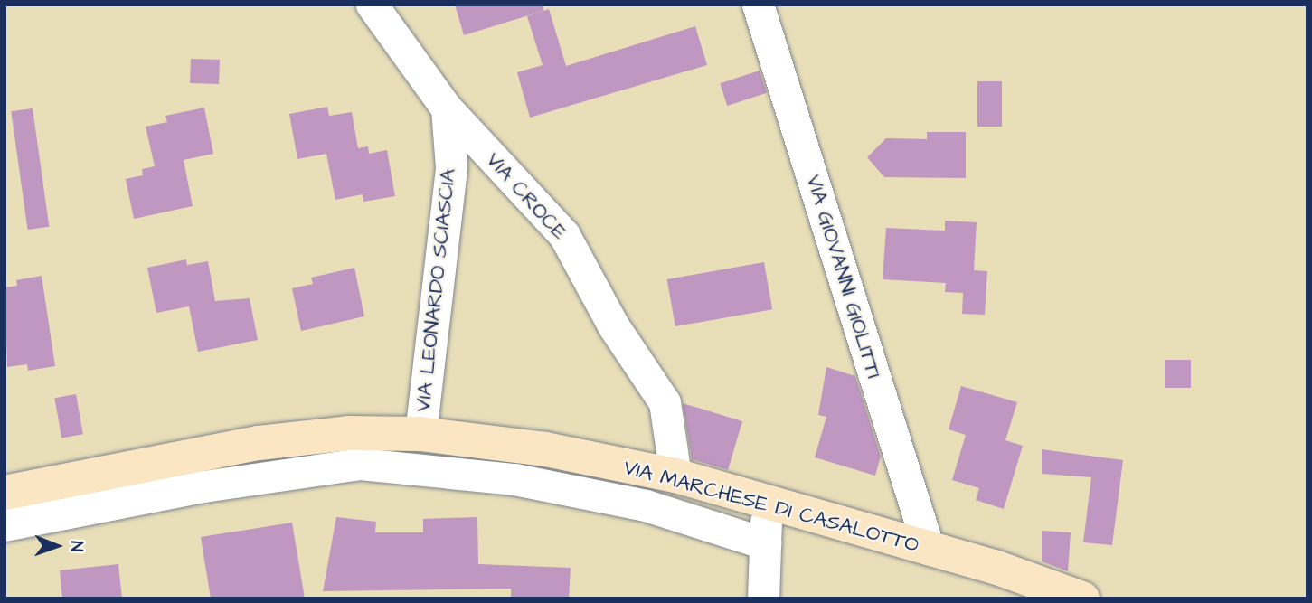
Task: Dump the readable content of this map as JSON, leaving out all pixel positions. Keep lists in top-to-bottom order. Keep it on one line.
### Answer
{"streets":{"street":["VIA CROCE","VIA GIOVANNI GIOLITTI","VIA LEONARDO SCIASCIA","VIA MARCHESE DI CASALOTTO"]},"crossings":[["VIA CROCE","VIA LEONARDO SCIASCIA"],["VIA CROCE","VIA MARCHESE DI CASALOTTO"],["VIA GIOVANNI GIOLITTI","VIA MARCHESE DI CASALOTTO"],["VIA LEONARDO SCIASCIA","VIA MARCHESE DI CASALOTTO"]],"north":"right"}
